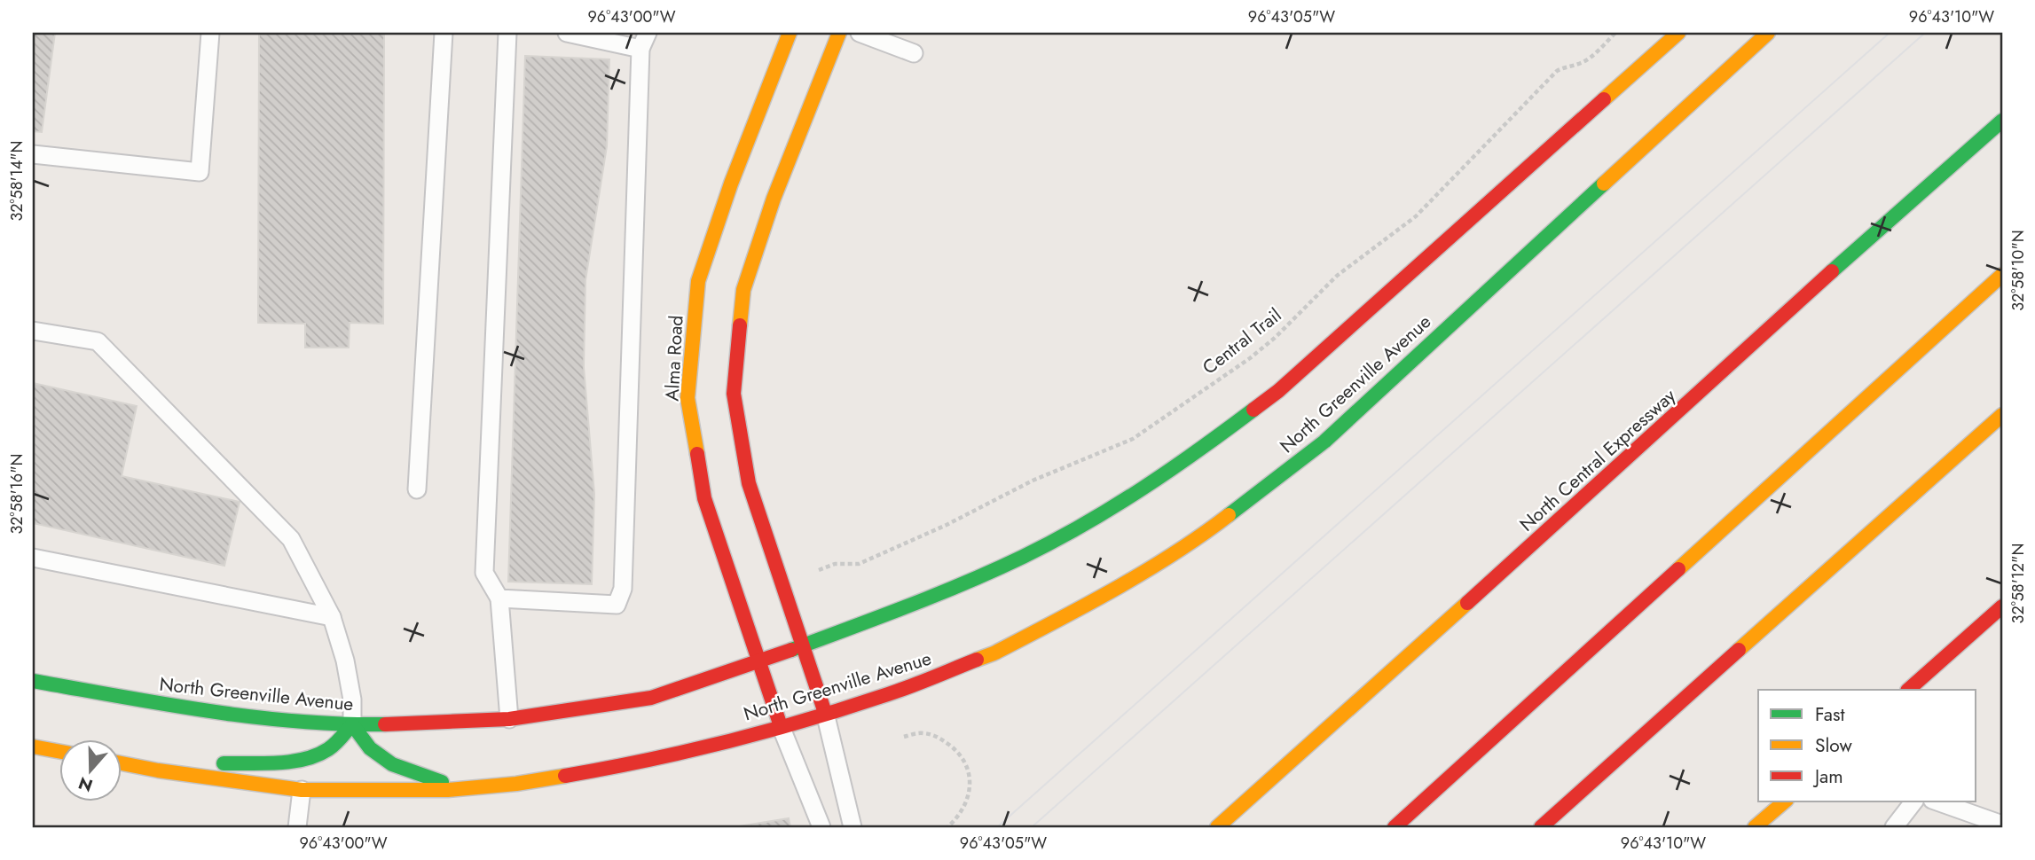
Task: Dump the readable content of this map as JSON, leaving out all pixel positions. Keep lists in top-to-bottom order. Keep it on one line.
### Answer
{"streets":{"main road":["Alma Road","North Greenville Avenue","North Central Expressway"],"path":["Central Trail"]},"crossings":[["Alma Road","North Greenville Avenue"]],"legend":["Fast","Slow","Jam"],"north":"bottom","coordinates":["96°43'00\"W","96°43'05\"W","96°43'10\"W","32°58'14\"N","32°58'10\"N","32°58'16\"N","32°58'12\"N"]}
